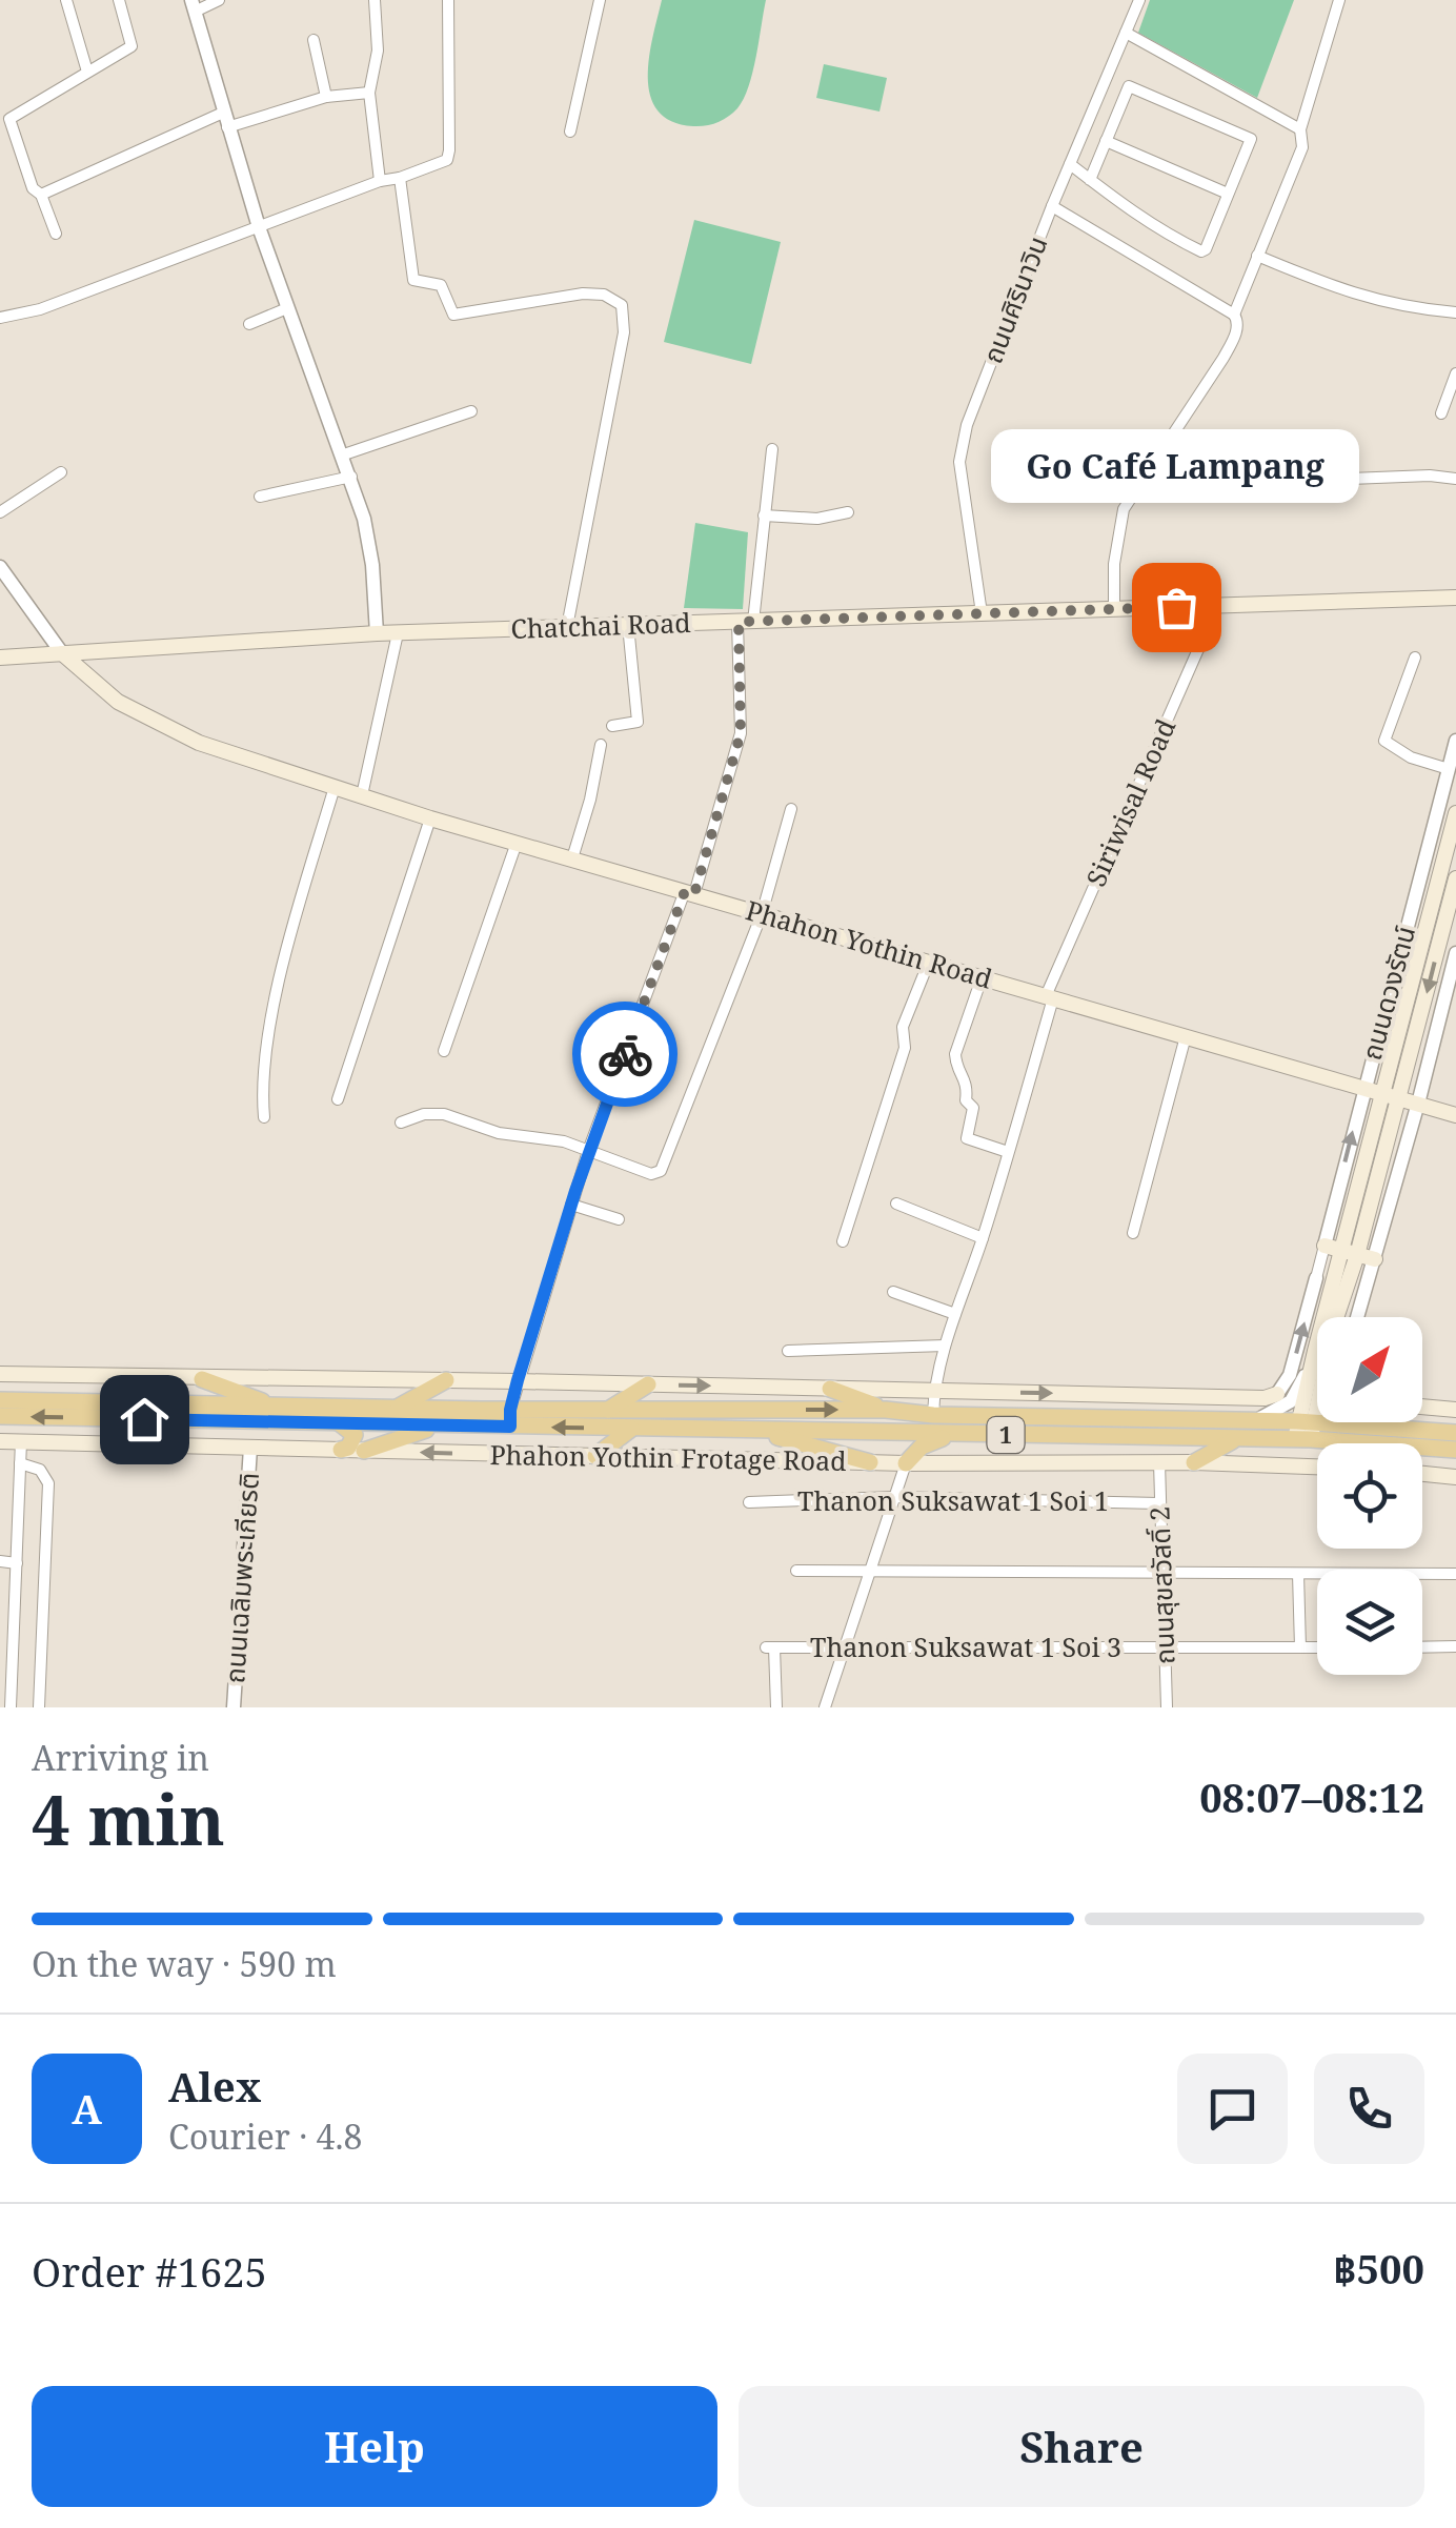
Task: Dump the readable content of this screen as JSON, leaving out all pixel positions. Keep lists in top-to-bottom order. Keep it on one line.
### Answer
{"streets":{"highway":["1"],"main road":["Chatchai Road","Phahon Yothin Road","Phahon Yothin Frotage Road"],"street":["ถนนศิรินาวิน","Siriwisal Road","ถนนดวงรัตน์","Thanon Suksawat 1 Soi 1","ถนนเฉลิมพระเกียรติ","ถนนสุขสวัสดิ์ 2","Thanon Suksawat 1 Soi 3"]},"crossings":[["ถนนศิรินาวิน","Chatchai Road"],["Chatchai Road","Siriwisal Road"],["Chatchai Road","Phahon Yothin Road"],["Siriwisal Road","Phahon Yothin Road"],["Siriwisal Road","1"],["Phahon Yothin Road","ถนนดวงรัตน์"],["Phahon Yothin Frotage Road","ถนนเฉลิมพระเกียรติ"],["Phahon Yothin Frotage Road","ถนนสุขสวัสดิ์ 2"],["Thanon Suksawat 1 Soi 1","ถนนสุขสวัสดิ์ 2"],["ถนนสุขสวัสดิ์ 2","Thanon Suksawat 1 Soi 3"]],"places":["Go Café Lampang"],"north":"top right","page":{"bubble":"Go Café Lampang","heading":["4 min","Arriving in","08:07–08:12"],"panel":["Alex","Courier · 4.8","Order #1625","฿500"],"bar":"On the way · 590 m","round":"A","buttons":["Help","Share"]}}
